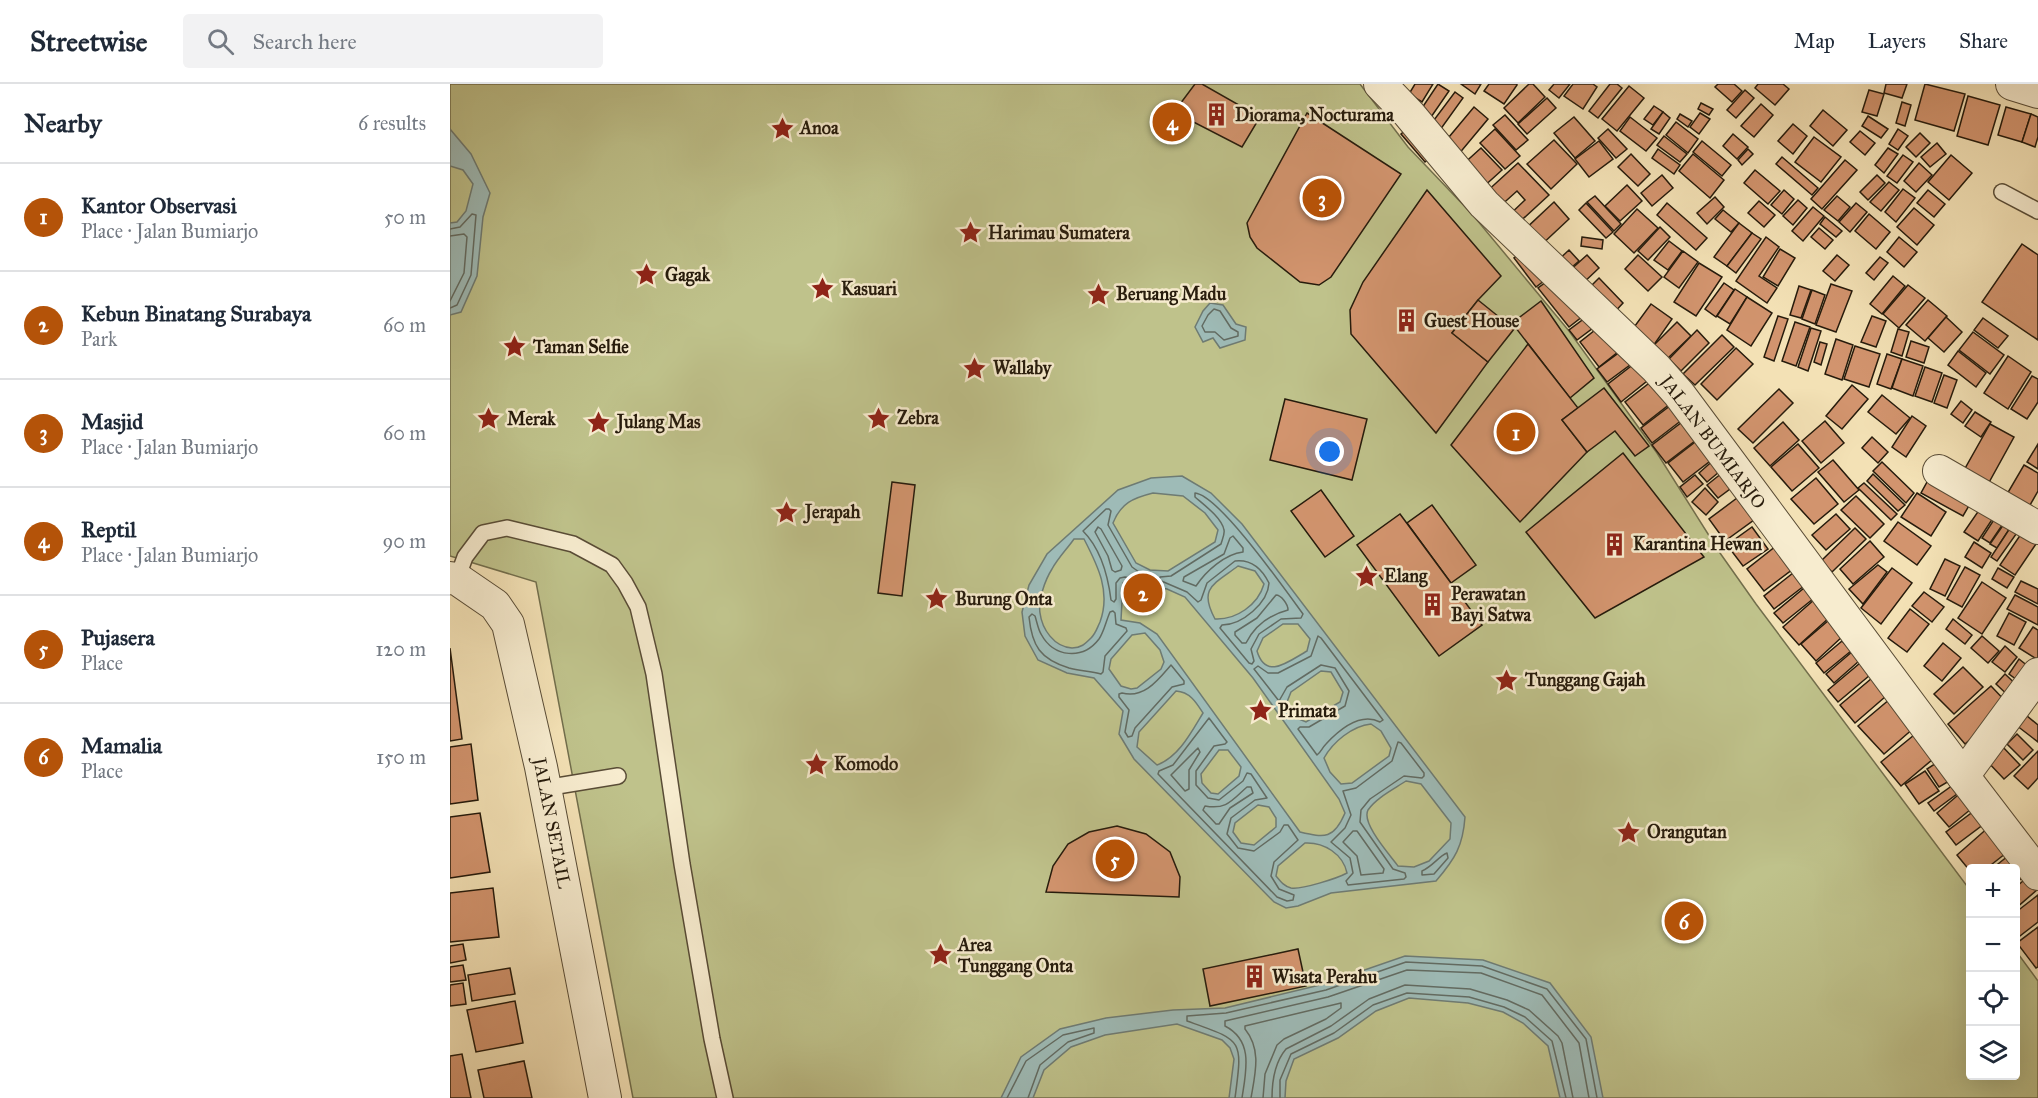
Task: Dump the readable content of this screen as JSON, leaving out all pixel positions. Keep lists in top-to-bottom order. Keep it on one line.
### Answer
{"streets":{"street":["JALAN BUMIARJO","JALAN SETAIL"]},"places":{"building":["Diorama, Nocturama","Guest House","Karantina Hewan","Perawatan Bayi Satwa","Wisata Perahu"],"place":["Anoa","Harimau Sumatera","Gagak","Kasuari","Beruang Madu","Taman Selfie","Wallaby","Zebra","Merak","Julang Mas","Jerapah","Elang","Burung Onta","Tunggang Gajah","Primata","Komodo","Orangutan","Area Tunggang Onta"]},"page":{"header":"Streetwise","search":"Search here","nav":["Map","Layers","Share"],"heading":["Nearby","6 results"],"pins":["4","3","1","2","5","6"],"list":[{"mark":"1","name":"Kantor Observasi","note":"Place · Jalan Bumiarjo","value":"50 m"},{"mark":"2","name":"Kebun Binatang Surabaya","note":"Park","value":"60 m"},{"mark":"3","name":"Masjid","note":"Place · Jalan Bumiarjo","value":"60 m"},{"mark":"4","name":"Reptil","note":"Place · Jalan Bumiarjo","value":"90 m"},{"mark":"5","name":"Pujasera","note":"Place","value":"120 m"},{"mark":"6","name":"Mamalia","note":"Place","value":"150 m"}],"map_buttons":["+","−"]}}
